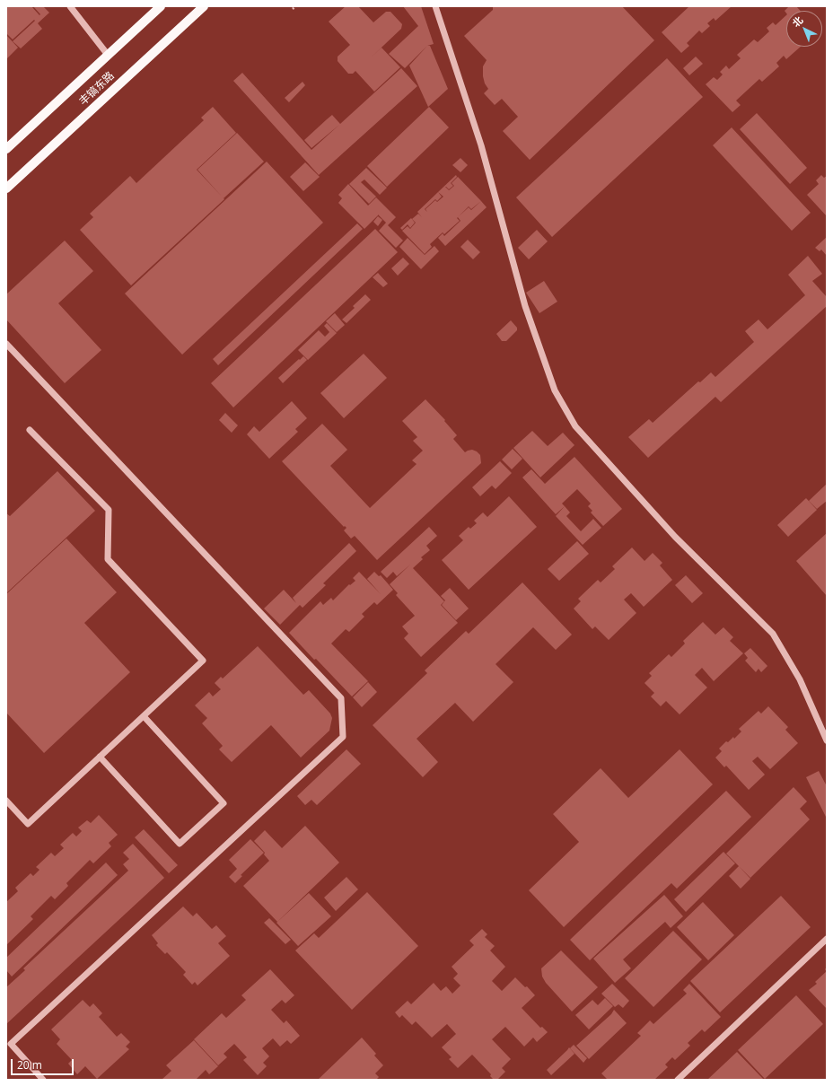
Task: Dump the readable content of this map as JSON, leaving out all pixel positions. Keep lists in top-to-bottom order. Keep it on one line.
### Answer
{"streets":{"main road":["丰镐东路"]},"scale_bar":"20 m","north":"top left"}
